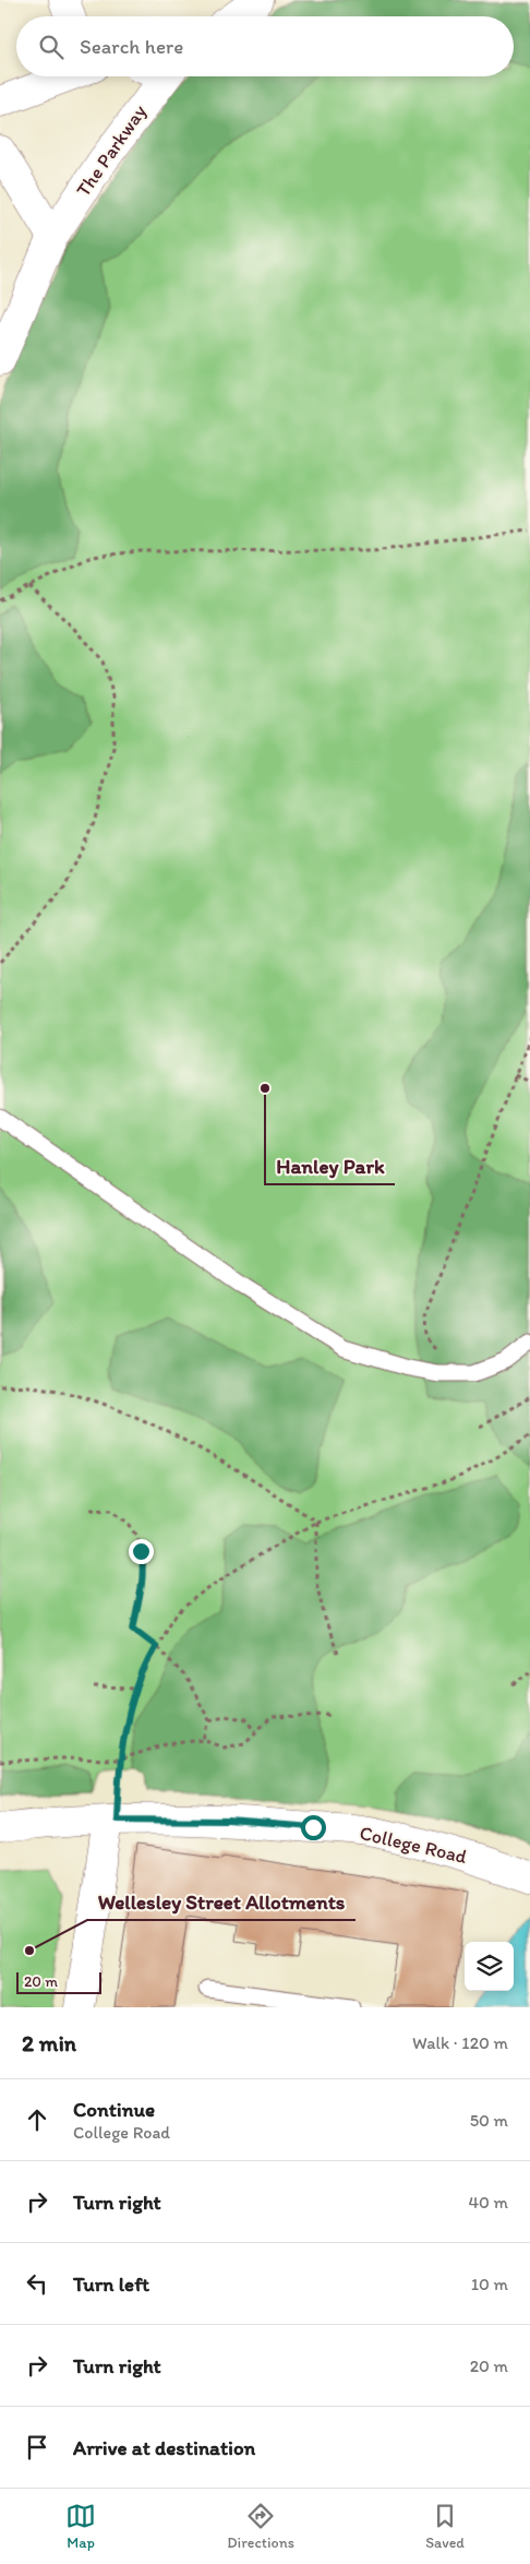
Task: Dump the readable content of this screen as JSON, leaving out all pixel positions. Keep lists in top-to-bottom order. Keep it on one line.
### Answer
{"streets":{"street":["The Parkway","College Road"]},"places":["Hanley Park","Wellesley Street Allotments"],"scale_bar":"20 m","page":{"search":"Search here","scale":"20 m","heading":["2 min","Walk · 120 m"],"list":[["Continue","College Road","50 m"],["Turn right","40 m"],["Turn left","10 m"],["Turn right","20 m"],"Arrive at destination"],"nav":["Map","Directions","Saved"]}}
